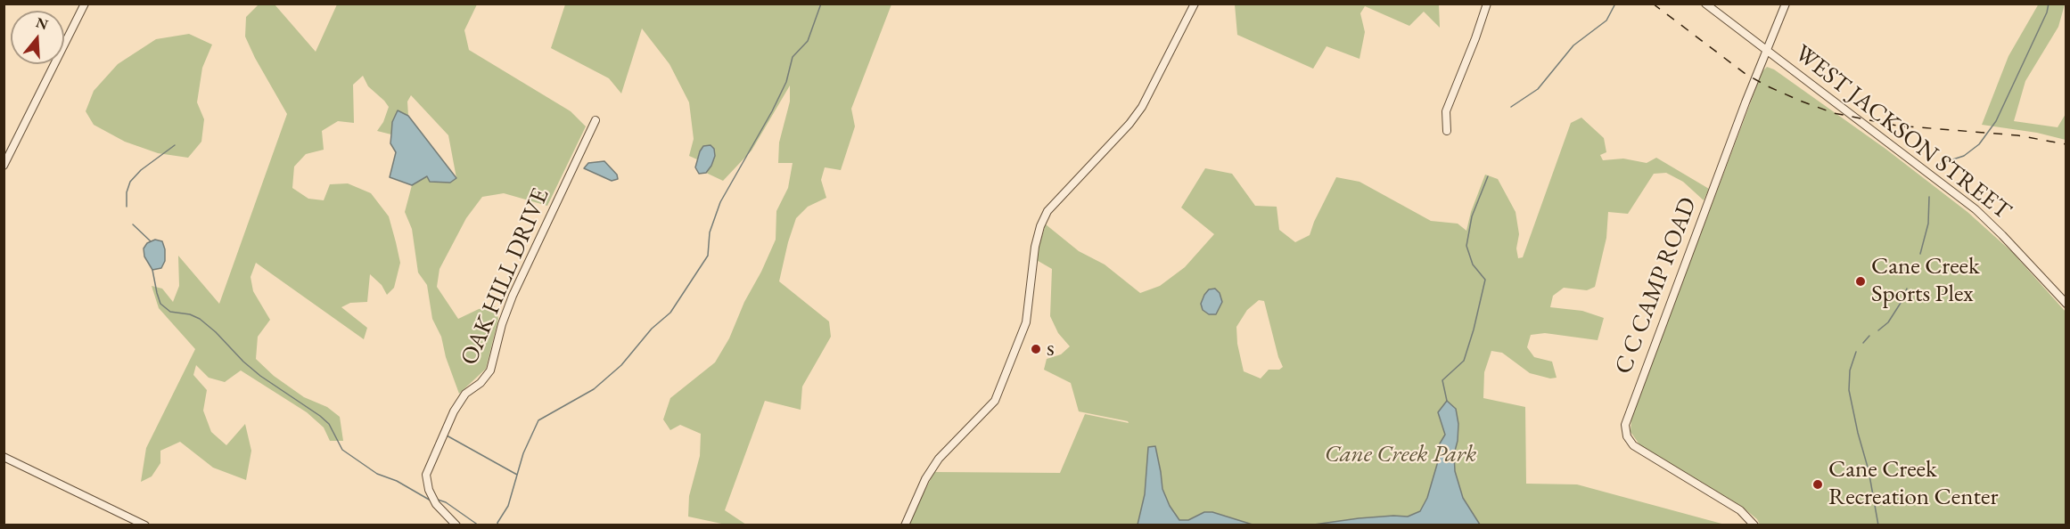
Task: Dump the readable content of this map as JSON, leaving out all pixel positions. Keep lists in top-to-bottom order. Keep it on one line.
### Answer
{"streets":{"street":["WEST JACKSON STREET","OAK HILL DRIVE","C C CAMP ROAD"]},"crossings":[["WEST JACKSON STREET","C C CAMP ROAD"]],"parks":["Cane Creek Park"],"places":["Cane Creek Sports Plex","s","Cane Creek Recreation Center"],"north":"top"}
